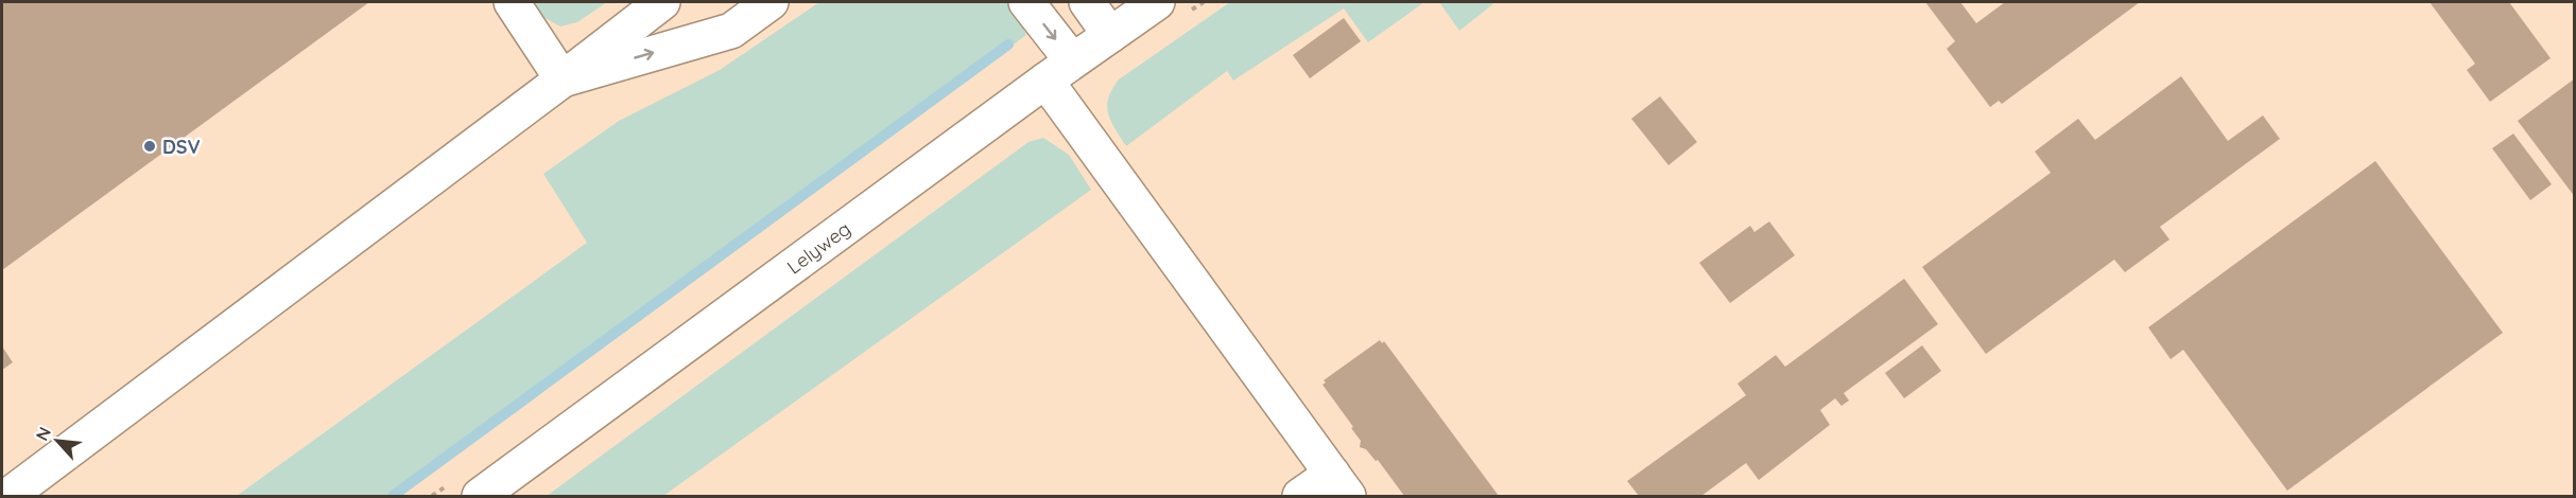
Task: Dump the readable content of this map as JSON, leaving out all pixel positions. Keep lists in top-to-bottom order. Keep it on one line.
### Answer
{"streets":{"street":["Lelyweg"]},"places":["DSV"],"north":"top left"}
